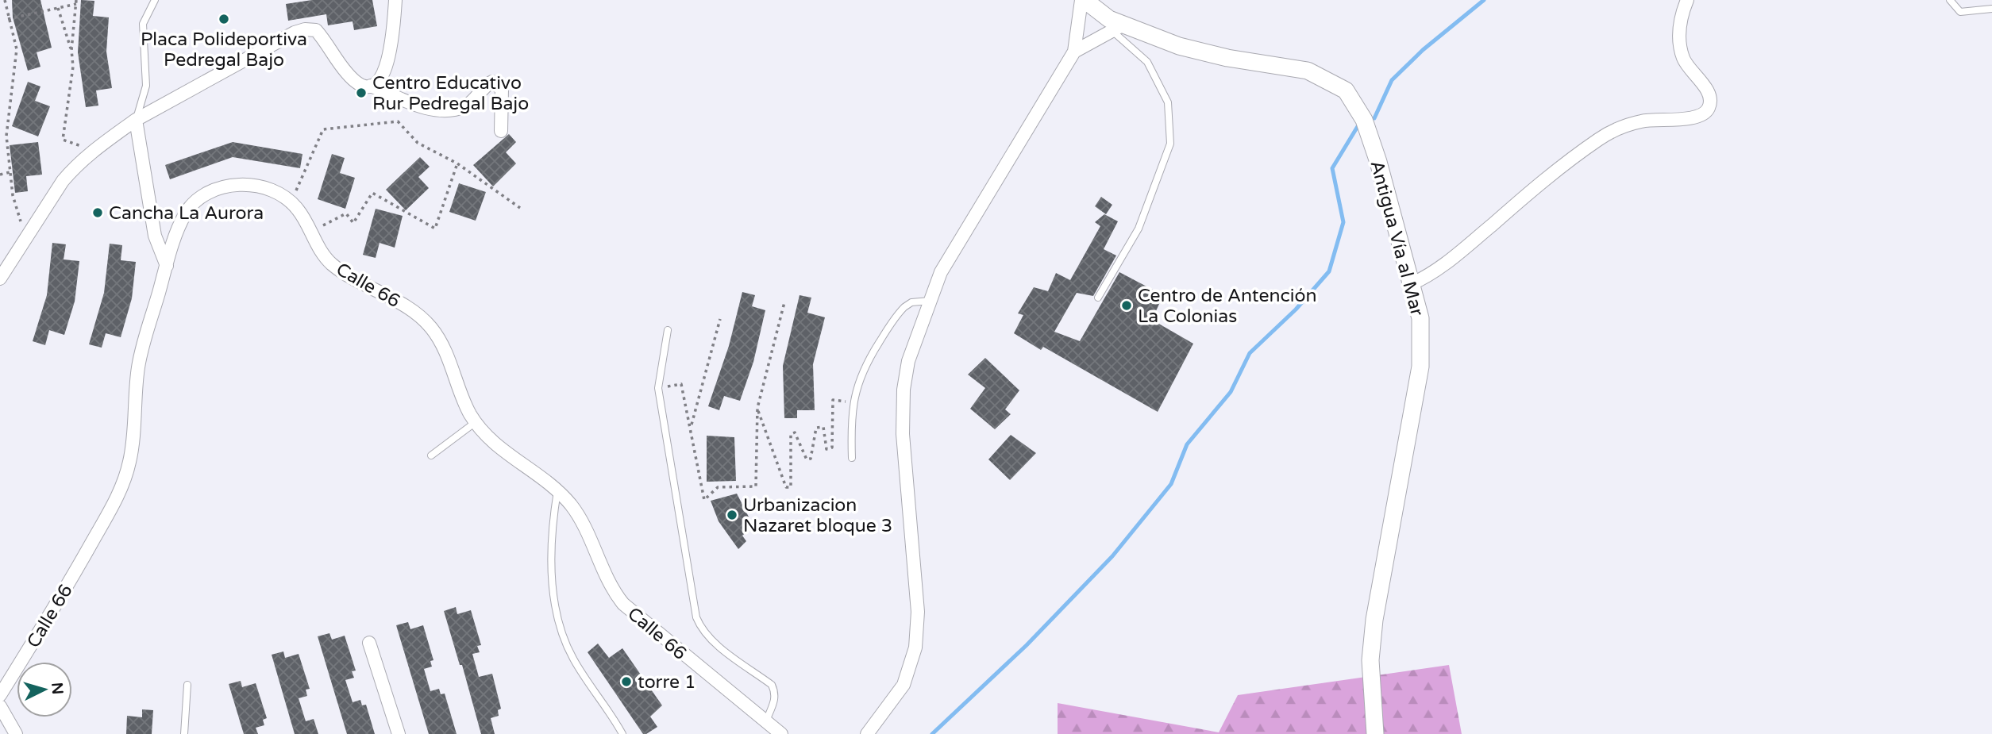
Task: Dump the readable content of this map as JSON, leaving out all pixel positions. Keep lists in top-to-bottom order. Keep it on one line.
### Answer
{"streets":{"main road":["Antigua Vía al Mar"],"street":["Calle 66"]},"places":["Placa Polideportiva Pedregal Bajo","Centro Educativo Rur Pedregal Bajo","Cancha La Aurora","Centro de Antención La Colonias","Urbanizacion Nazaret bloque 3","torre 1"],"north":"right"}
